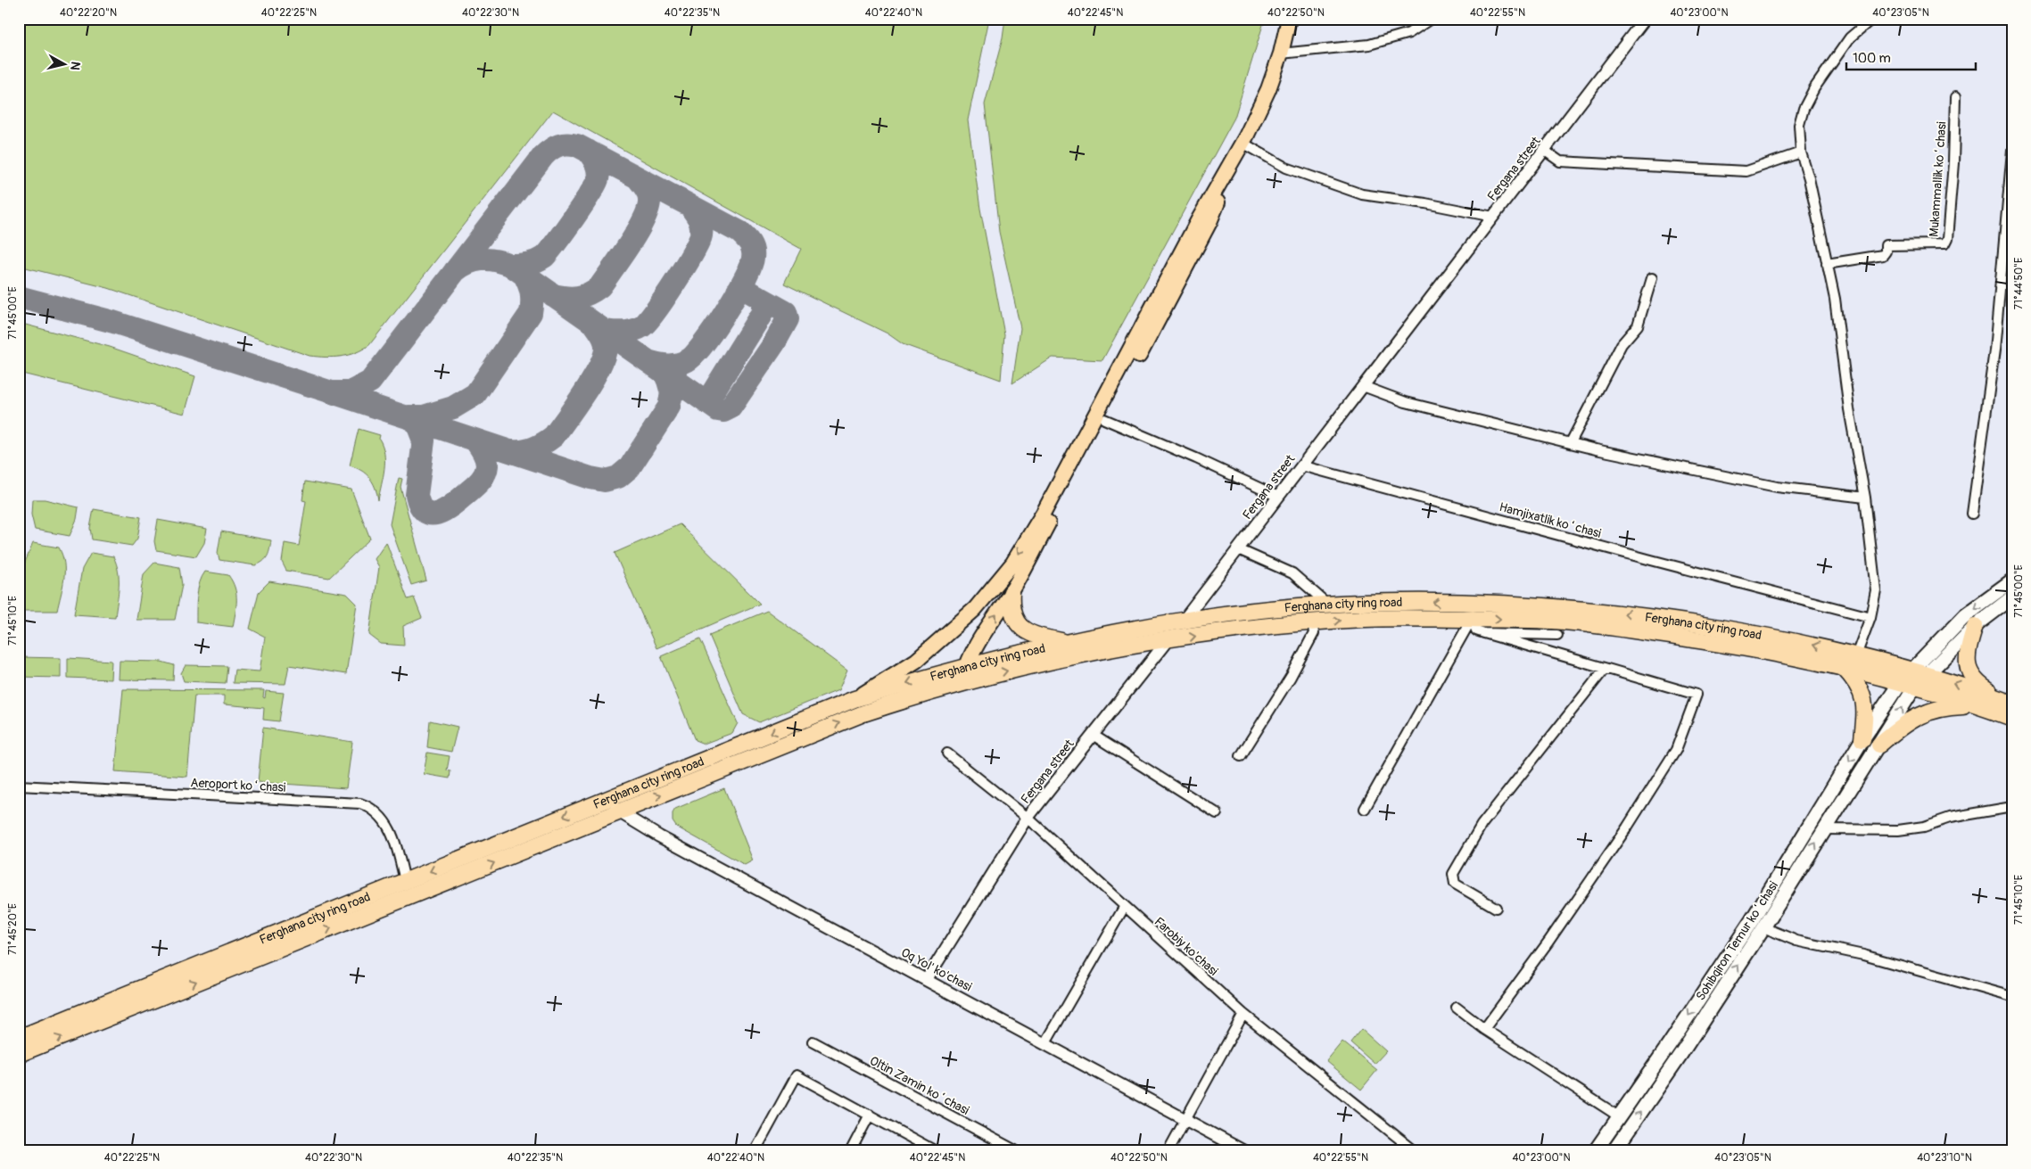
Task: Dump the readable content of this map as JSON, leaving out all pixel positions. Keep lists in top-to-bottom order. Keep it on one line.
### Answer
{"streets":{"highway":["Ferghana city ring road"],"main road":["Sohibqiron Temur koʻchasi"],"street":["Fergana street","Mukammallik koʻchasi","Hamjixatlik koʻchasi","Aeroport koʻchasi","Farobiy ko'chasi","Oq Yol' ko'chasi","Oltin Zamin koʻchasi"]},"crossings":[["Fergana street","Hamjixatlik koʻchasi"],["Fergana street","Ferghana city ring road"],["Fergana street","Farobiy ko'chasi"],["Fergana street","Oq Yol' ko'chasi"],["Ferghana city ring road","Aeroport koʻchasi"],["Ferghana city ring road","Sohibqiron Temur koʻchasi"],["Ferghana city ring road","Oq Yol' ko'chasi"]],"scale_bar":"100 m","north":"right","coordinates":["40°22'20\"N","40°22'25\"N","40°22'30\"N","40°22'35\"N","40°22'40\"N","40°22'45\"N","40°22'50\"N","40°22'55\"N","40°23'00\"N","40°23'05\"N","71°44'50\"E","71°45'00\"E","71°45'10\"E","71°45'20\"E","40°23'10\"N"]}
